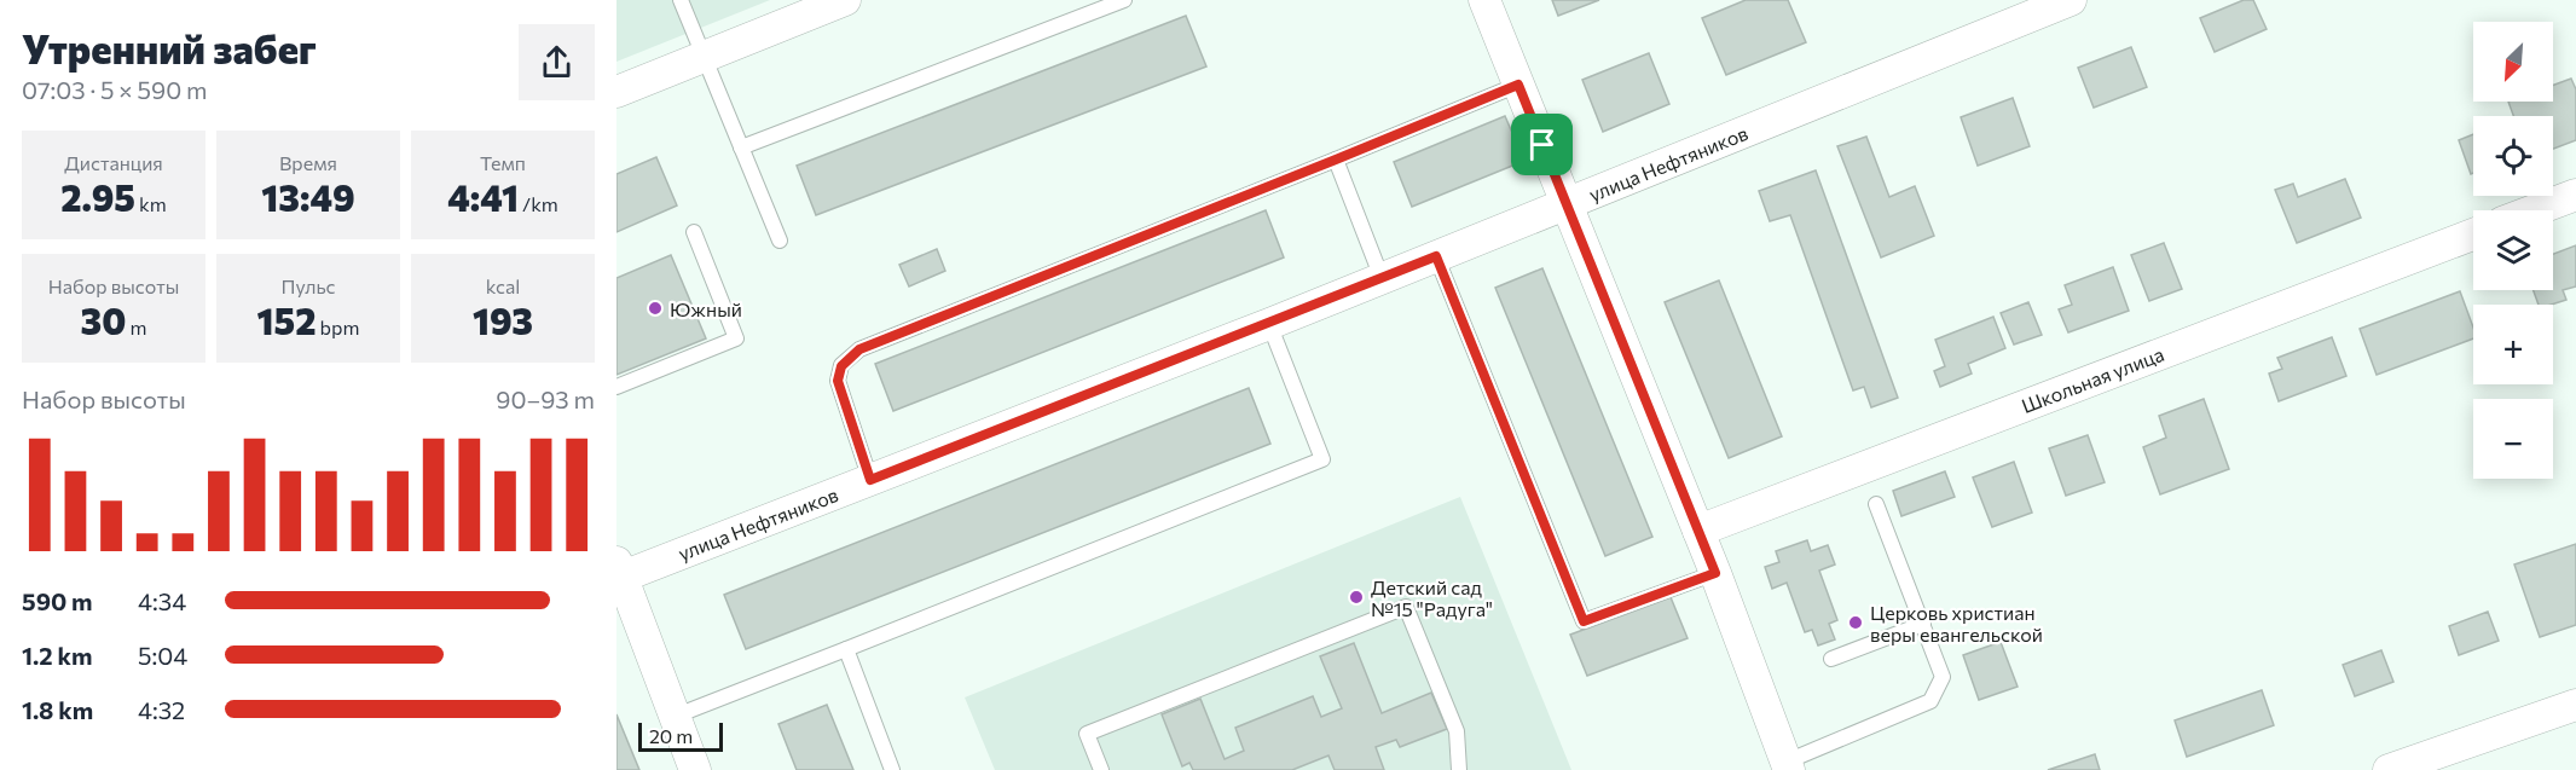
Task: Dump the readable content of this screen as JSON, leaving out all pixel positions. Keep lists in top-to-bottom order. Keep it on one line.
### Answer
{"streets":{"street":["улица Нефтяников","Школьная улица"]},"places":["Южный","Детский сад №15 \"Радуга\"","Церковь христиан веры евангельской"],"scale_bar":"20 m","north":"bottom left","page":{"heading":["Утренний забег","07:03 · 5 × 590 m"],"map_buttons":["+","−"],"stats":[["Дистанция","2.95 km"],["Время","13:49"],["Темп","4:41 /km"],["Набор высоты","30 m"],["Пульс","152 bpm"],["kcal","193"]],"chart":["Набор высоты","90–93 m"],"list":[{"name":"590 m","note":"4:34"},{"name":"1.2 km","note":"5:04"},{"name":"1.8 km","note":"4:32"}],"scale":"20 m"}}
